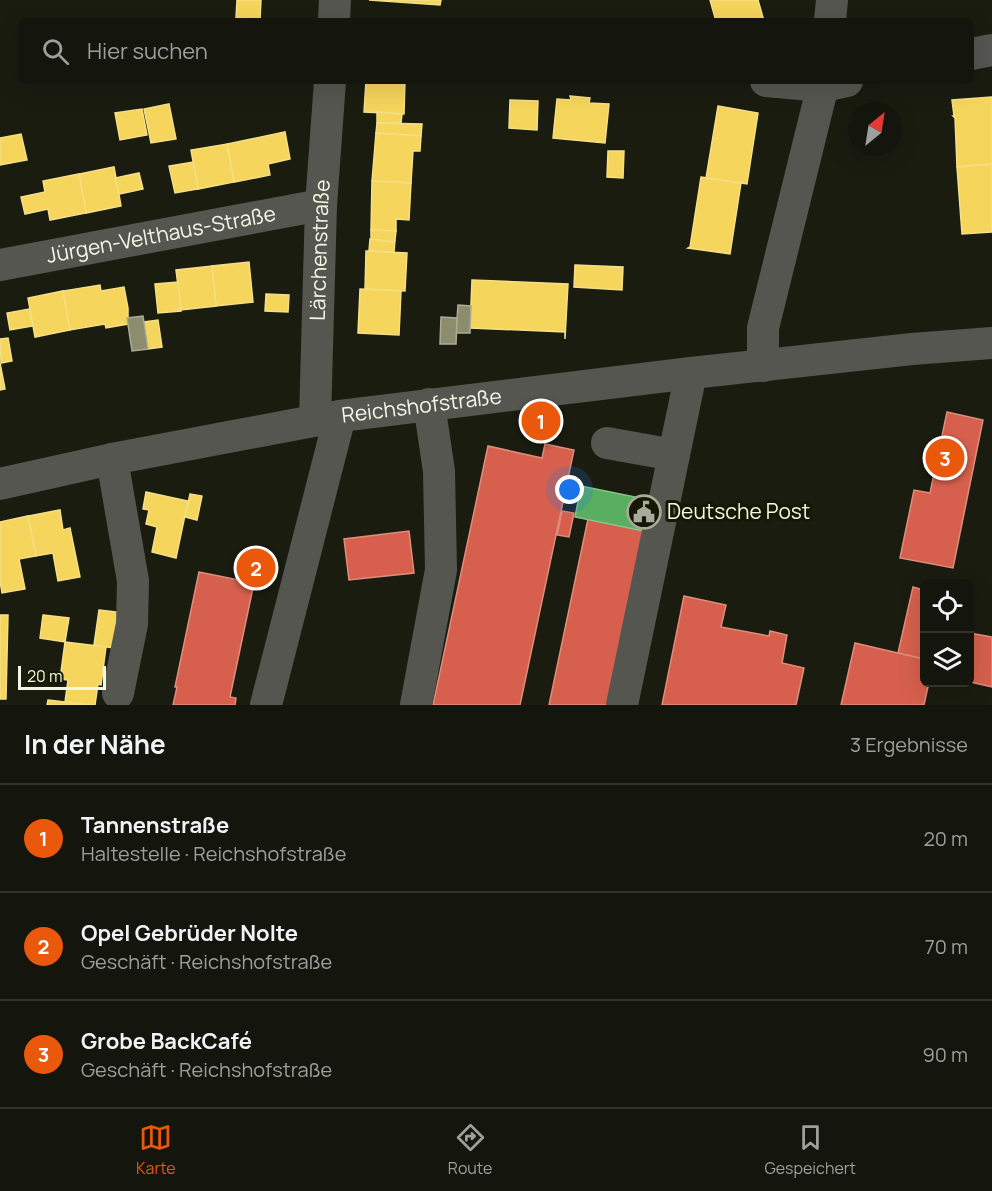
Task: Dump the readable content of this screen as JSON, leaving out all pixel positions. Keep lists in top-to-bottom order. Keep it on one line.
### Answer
{"streets":{"street":["Jürgen-Velthaus-Straße","Lärchenstraße","Reichshofstraße"]},"crossings":[["Jürgen-Velthaus-Straße","Lärchenstraße"],["Lärchenstraße","Reichshofstraße"]],"places":{"public building":["Deutsche Post"]},"scale_bar":"20 m","north":"top right","page":{"search":"Hier suchen","pins":["1","3","2"],"scale":"20 m","heading":["In der Nähe","3 Ergebnisse"],"list":[{"mark":"1","name":"Tannenstraße","note":"Haltestelle · Reichshofstraße","value":"20 m"},{"mark":"2","name":"Opel Gebrüder Nolte","note":"Geschäft · Reichshofstraße","value":"70 m"},{"mark":"3","name":"Grobe BackCafé","note":"Geschäft · Reichshofstraße","value":"90 m"}],"nav":["Karte","Route","Gespeichert"]}}
